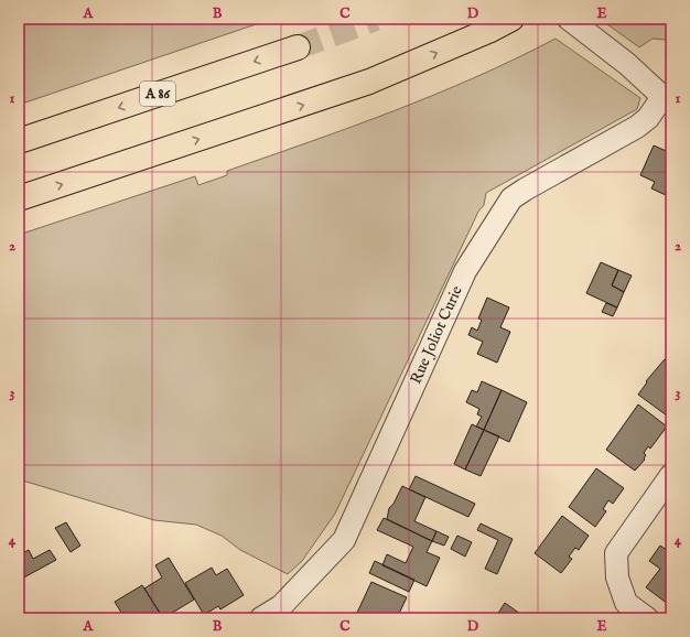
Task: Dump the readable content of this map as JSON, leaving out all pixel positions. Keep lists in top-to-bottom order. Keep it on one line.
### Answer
{"streets":{"highway":["A 86"],"street":["Rue Joliot Curie"]},"grid":{"columns":["A","B","C","D","E"],"rows":["1","2","3","4"]}}
